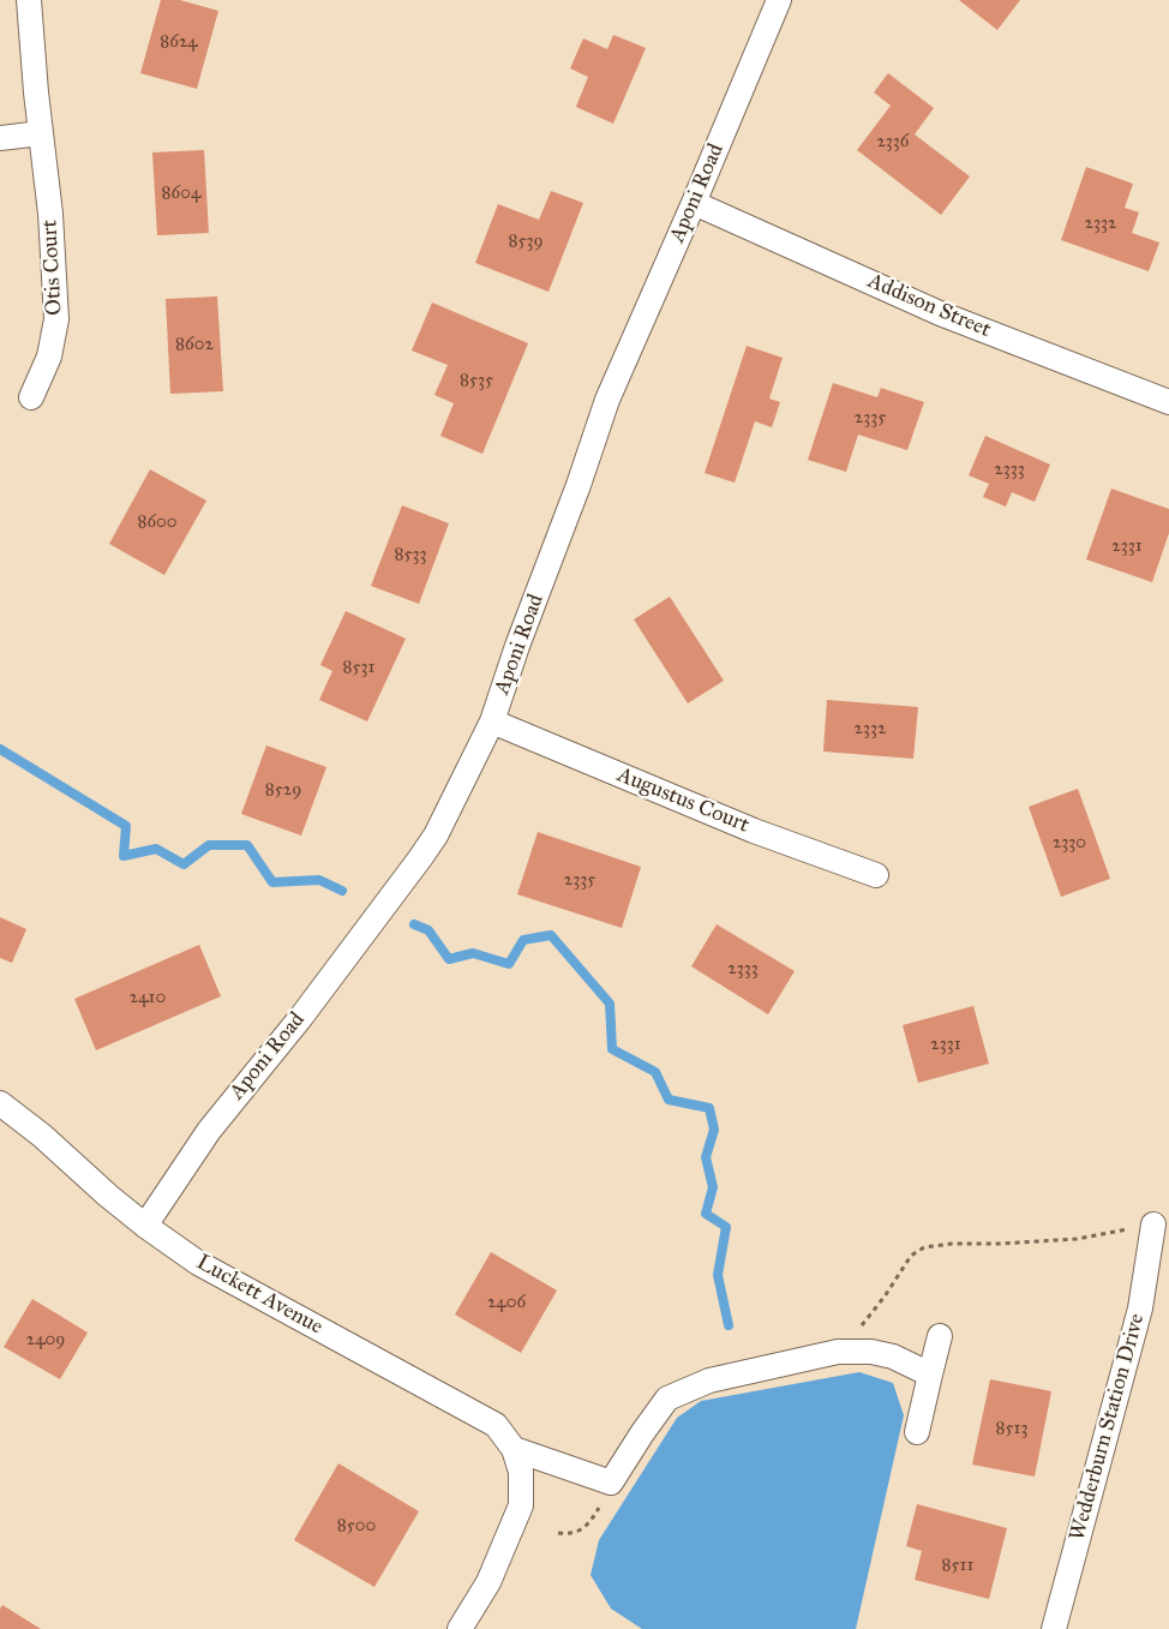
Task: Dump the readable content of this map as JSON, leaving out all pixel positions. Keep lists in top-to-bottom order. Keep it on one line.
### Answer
{"streets":{"street":["Aponi Road","Otis Court","Addison Street","Augustus Court","Luckett Avenue","Wedderburn Station Drive"]},"crossings":[["Aponi Road","Addison Street"],["Aponi Road","Augustus Court"],["Aponi Road","Luckett Avenue"]],"house_numbers":["8624","2336","8604","2332","8539","8602","8535","2335","2333","8600","2331","8533","8531","2332","8529","2330","2335","2333","2410","2331","2406","2409","8513","8500","8511"]}
